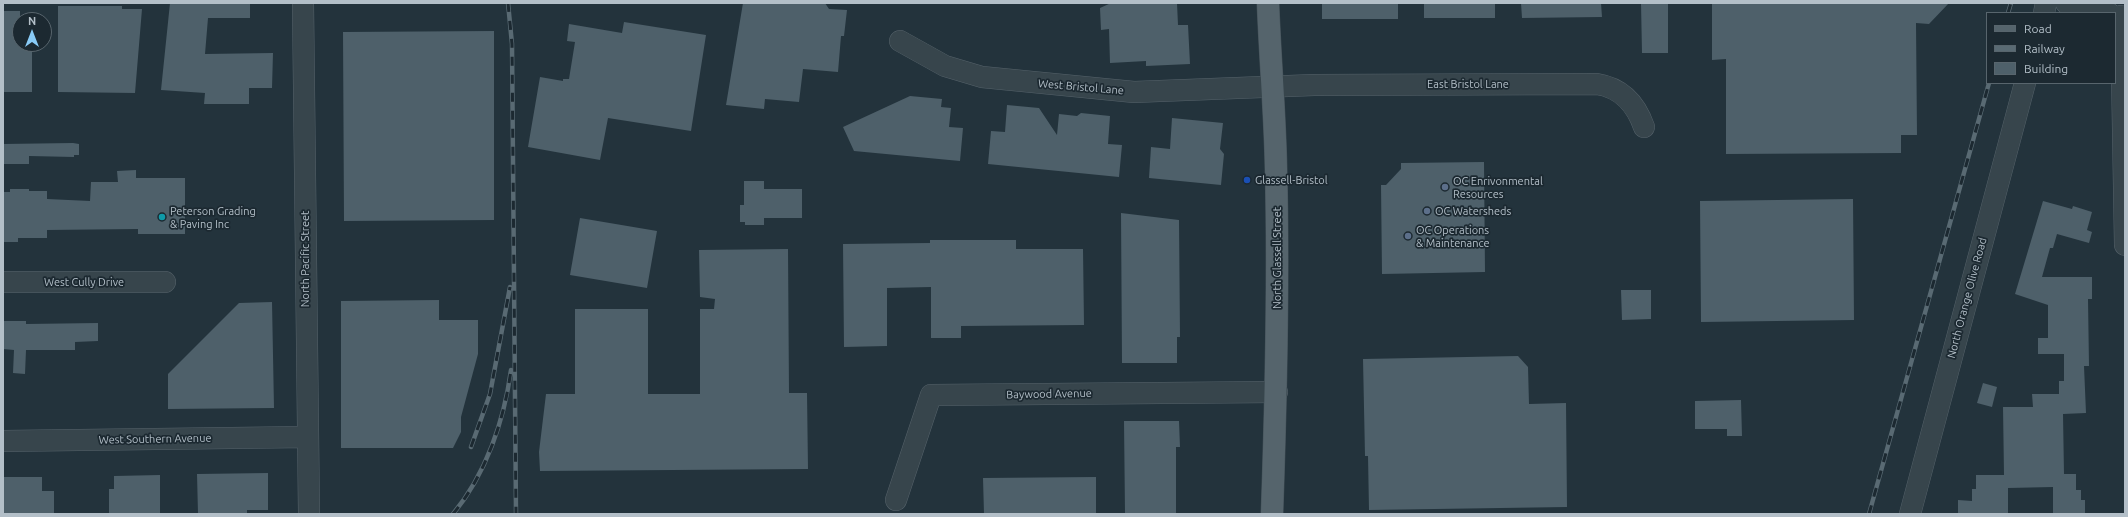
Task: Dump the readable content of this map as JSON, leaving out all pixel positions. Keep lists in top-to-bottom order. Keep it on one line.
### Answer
{"streets":{"main road":["North Glassell Street"],"street":["East Bristol Lane","West Bristol Lane","North Pacific Street","West Cully Drive","North Orange Olive Road","Baywood Avenue","West Southern Avenue"]},"crossings":[["East Bristol Lane","West Bristol Lane"],["East Bristol Lane","North Glassell Street"],["West Bristol Lane","North Glassell Street"],["North Glassell Street","Baywood Avenue"],["North Pacific Street","West Southern Avenue"]],"places":["Glassell-Bristol","OC Enrivonmental Resources","OC Watersheds","Peterson Grading & Paving Inc","OC Operations & Maintenance"],"legend":["Road","Railway","Building"],"north":"top"}
